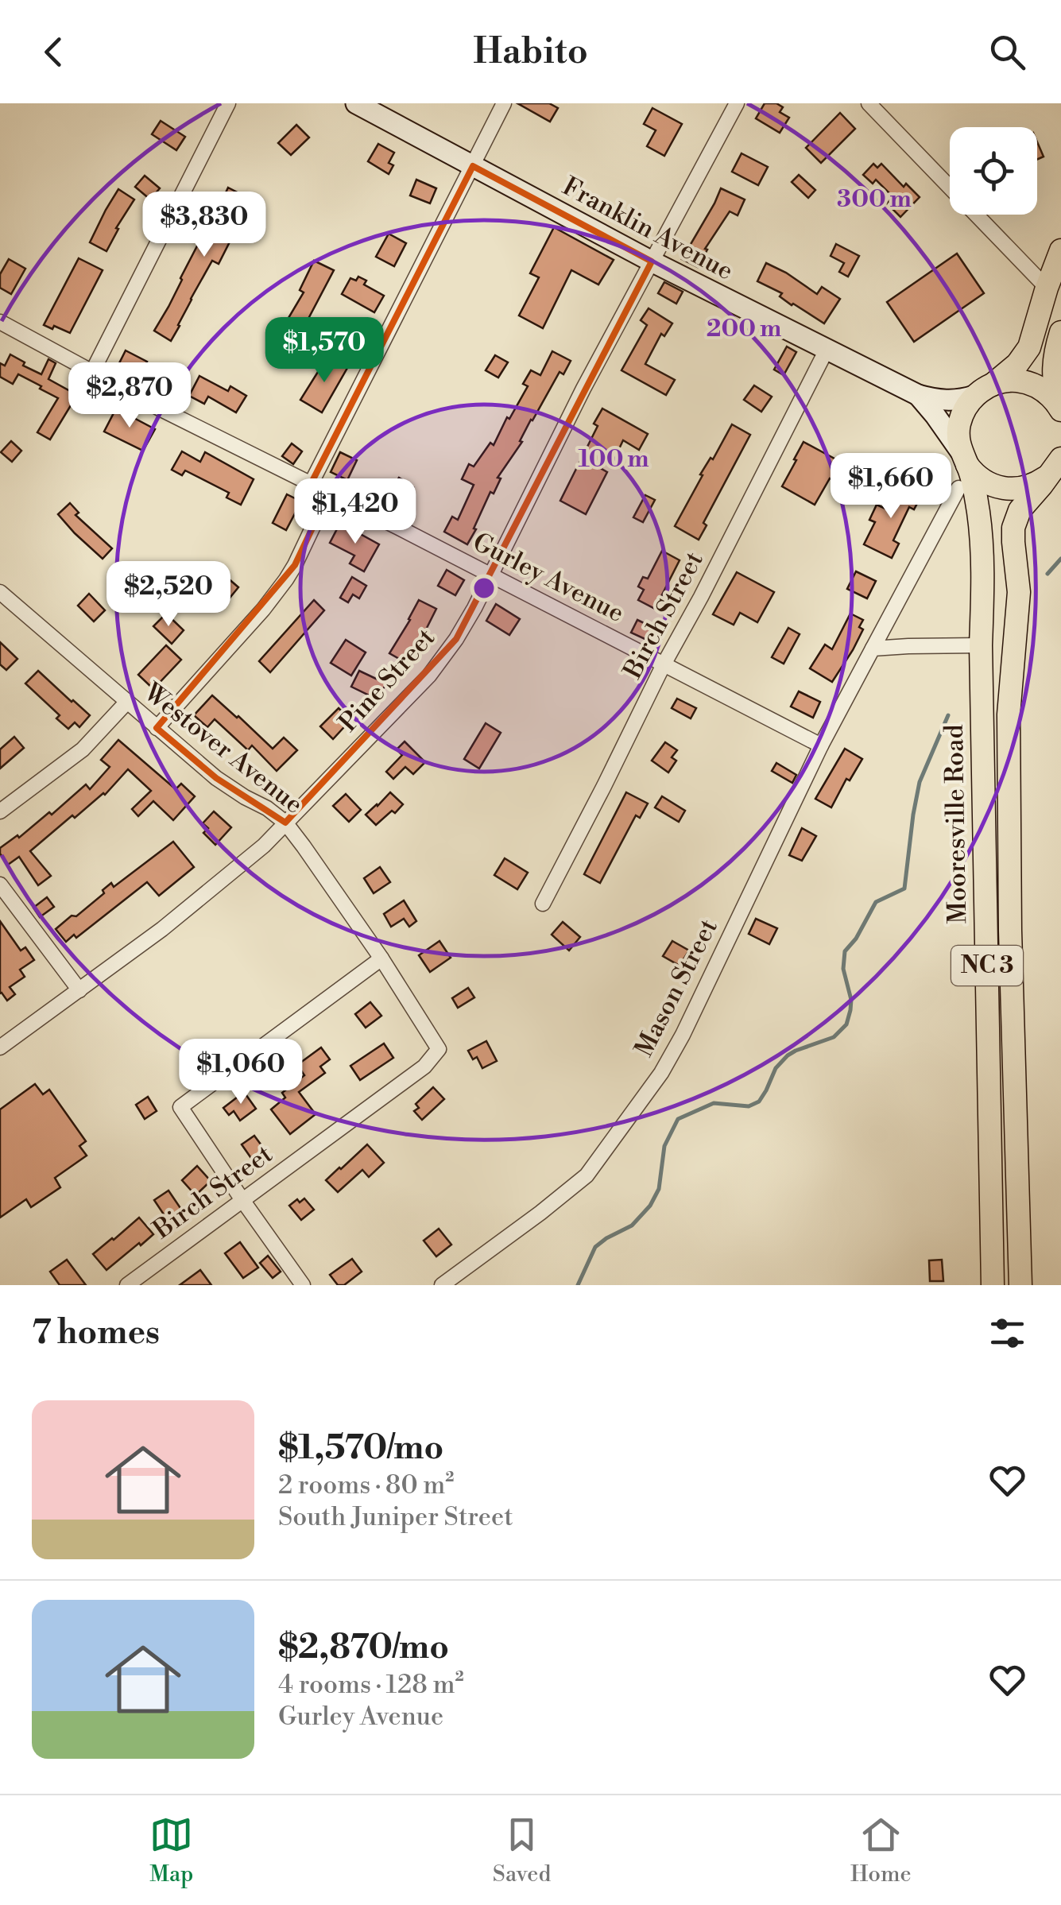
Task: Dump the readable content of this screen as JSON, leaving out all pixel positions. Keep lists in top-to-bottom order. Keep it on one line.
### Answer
{"streets":{"main road":["Mooresville Road","NC 3"],"street":["Franklin Avenue","Gurley Avenue","Birch Street","Pine Street","Westover Avenue","Mason Street"]},"crossings":[["Franklin Avenue","Birch Street"],["Franklin Avenue","Pine Street"],["Franklin Avenue","Mooresville Road"],["Gurley Avenue","Birch Street"],["Gurley Avenue","Pine Street"],["Gurley Avenue","Mason Street"],["Birch Street","Westover Avenue"],["Pine Street","Westover Avenue"]],"page":{"header":"Habito","price":["$3,830","$1,570","$2,870","$1,660","$1,420","$2,520","$1,060"],"heading":"7 homes","list":[{"name":"$1,570/mo","note":"2 rooms · 80 m² · South Juniper Street"},{"name":"$2,870/mo","note":"4 rooms · 128 m² · Gurley Avenue"}],"tabs":["Map","Saved","Home"]},"rings":["300 m","200 m","100 m"]}
